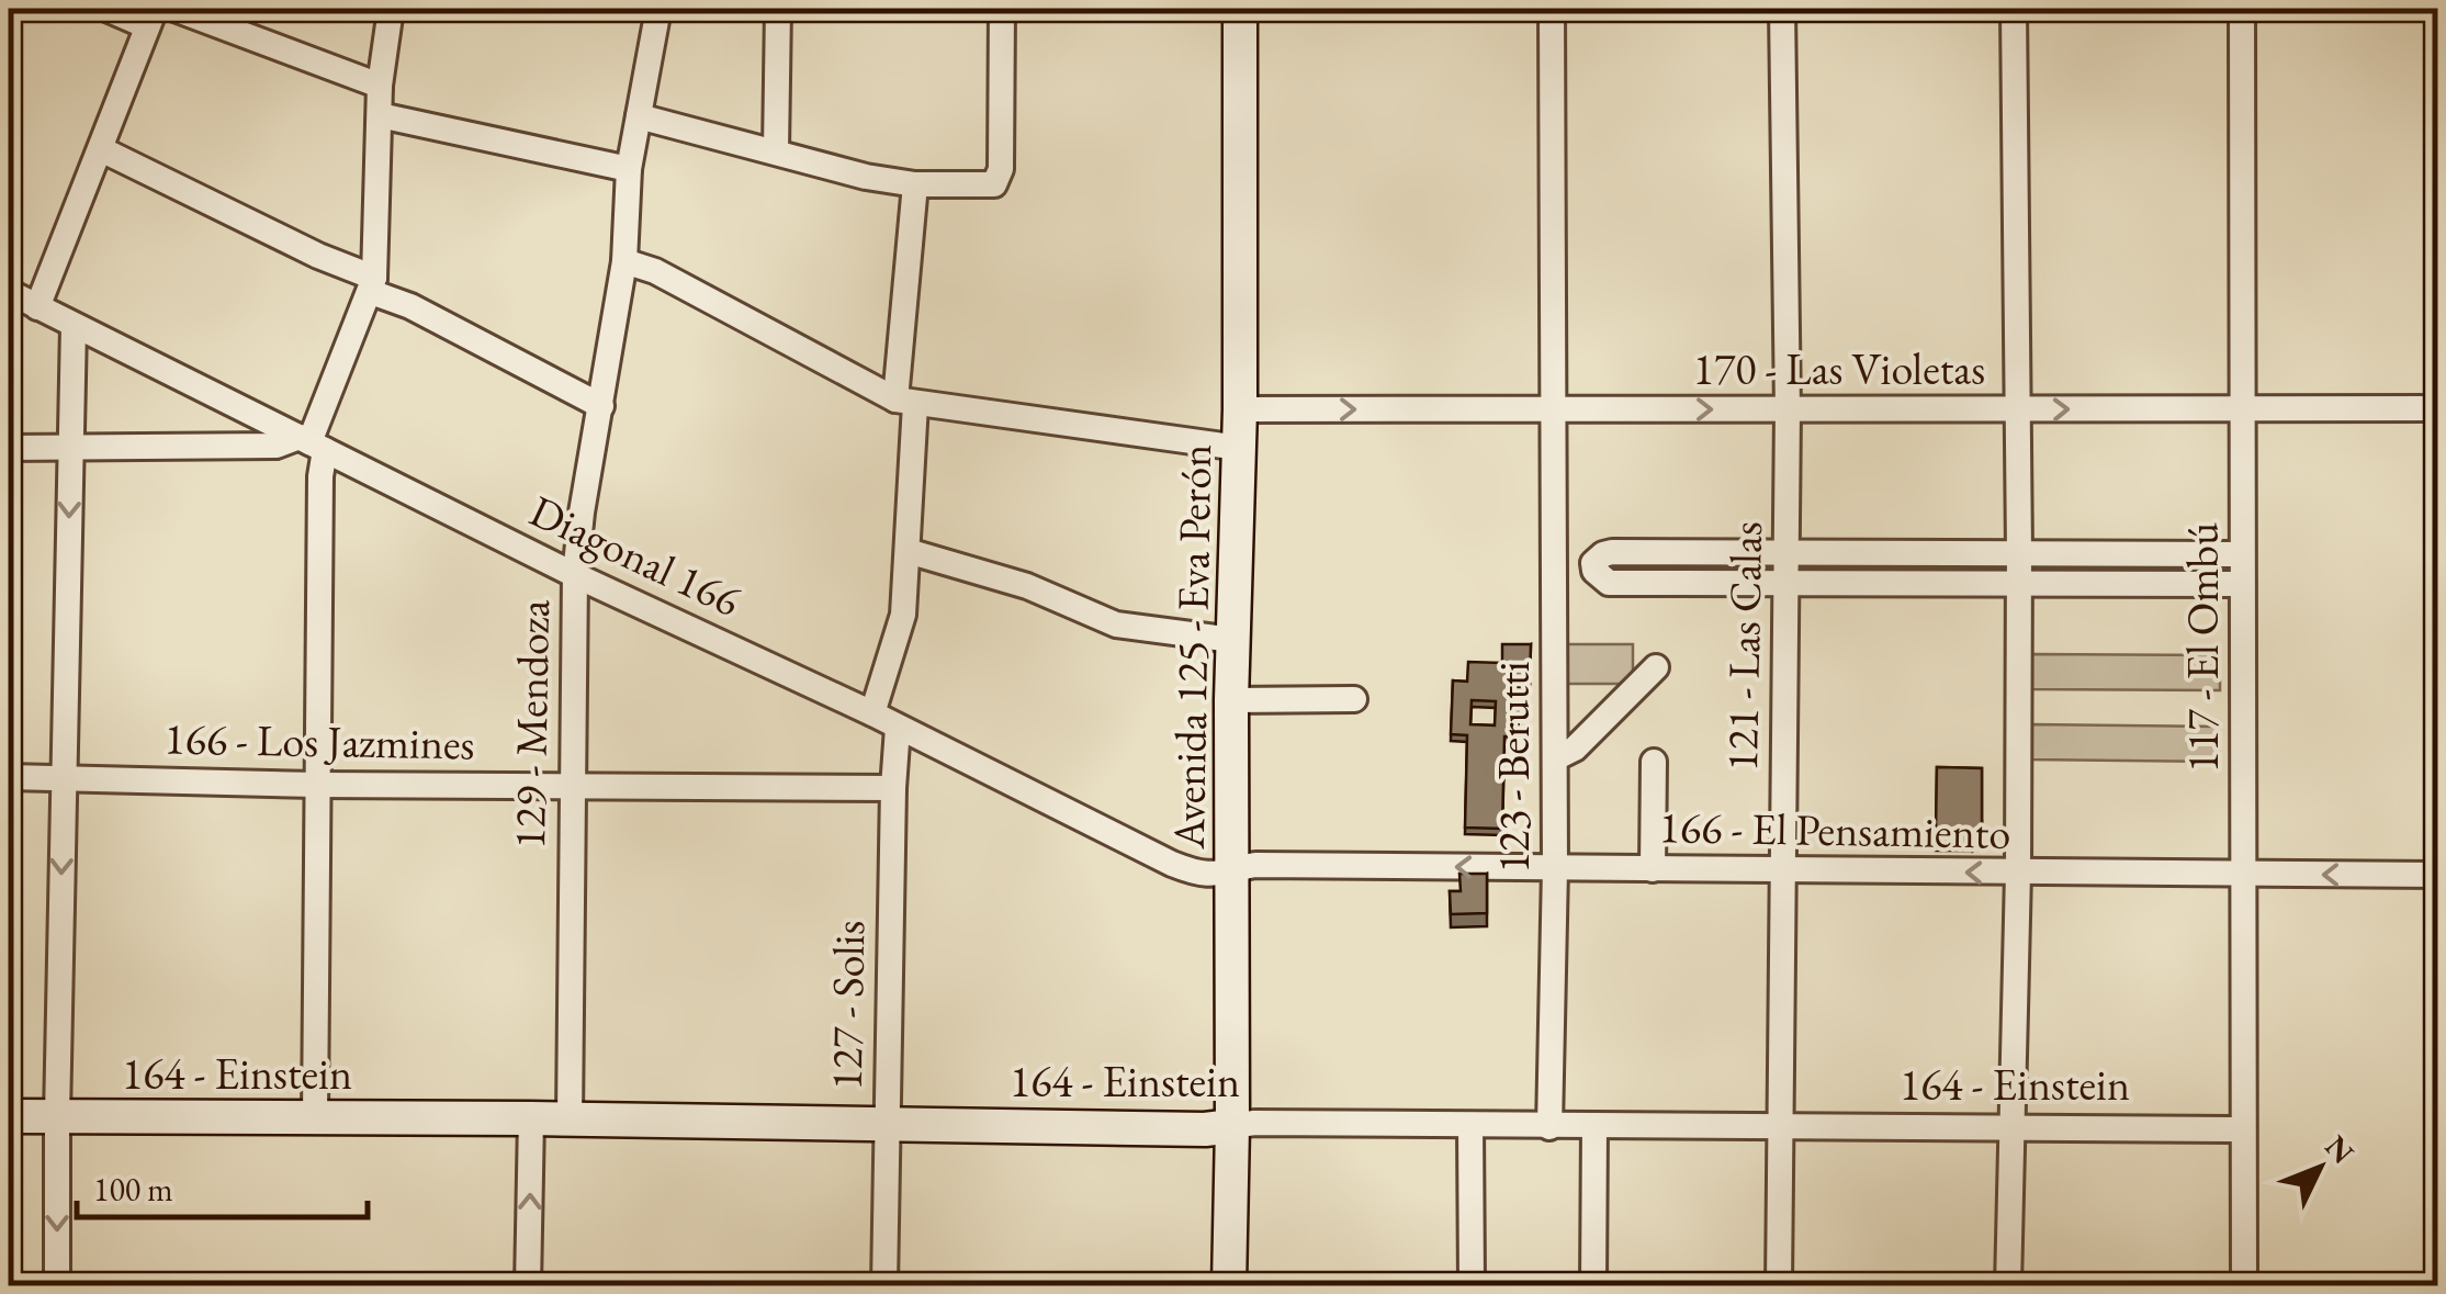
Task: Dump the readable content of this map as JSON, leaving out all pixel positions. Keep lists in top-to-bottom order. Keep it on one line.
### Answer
{"streets":{"street":["170 - Las Violetas","Diagonal 166","Avenida 125 - Eva Perón","121 - Las Calas","117 - El Ombú","129 - Mendoza","166 - Los Jazmines","123 - Berutti","166 - El Pensamiento","127 - Solis","164 - Einstein"]},"crossings":[["170 - Las Violetas","Avenida 125 - Eva Perón"],["170 - Las Violetas","121 - Las Calas"],["170 - Las Violetas","117 - El Ombú"],["170 - Las Violetas","123 - Berutti"],["Diagonal 166","Avenida 125 - Eva Perón"],["Diagonal 166","129 - Mendoza"],["Diagonal 166","166 - El Pensamiento"],["Diagonal 166","127 - Solis"],["Avenida 125 - Eva Perón","166 - El Pensamiento"],["Avenida 125 - Eva Perón","164 - Einstein"],["121 - Las Calas","166 - El Pensamiento"],["121 - Las Calas","164 - Einstein"],["117 - El Ombú","166 - El Pensamiento"],["117 - El Ombú","164 - Einstein"],["129 - Mendoza","166 - Los Jazmines"],["129 - Mendoza","164 - Einstein"],["166 - Los Jazmines","127 - Solis"],["123 - Berutti","166 - El Pensamiento"],["123 - Berutti","164 - Einstein"],["127 - Solis","164 - Einstein"]],"one_way":["166 - El Pensamiento"],"scale_bar":"100 m","north":"top right"}
